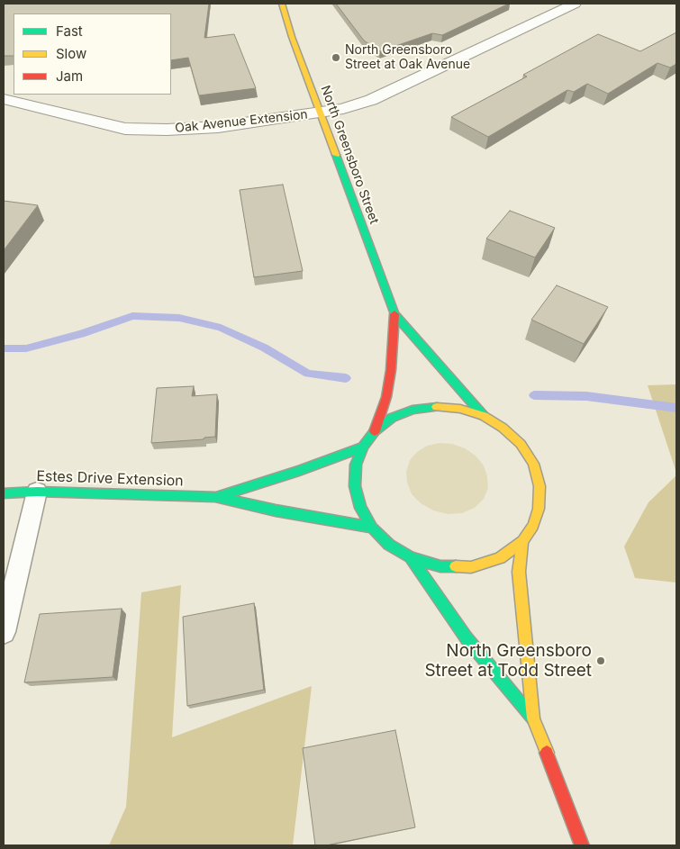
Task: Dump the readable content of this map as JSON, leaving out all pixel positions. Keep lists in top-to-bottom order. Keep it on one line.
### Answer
{"streets":{"main road":["North Greensboro Street","Estes Drive Extension"],"street":["Oak Avenue Extension"]},"crossings":[["Oak Avenue Extension","North Greensboro Street"]],"places":["North Greensboro Street at Oak Avenue","North Greensboro Street at Todd Street"],"legend":["Fast","Slow","Jam"]}
